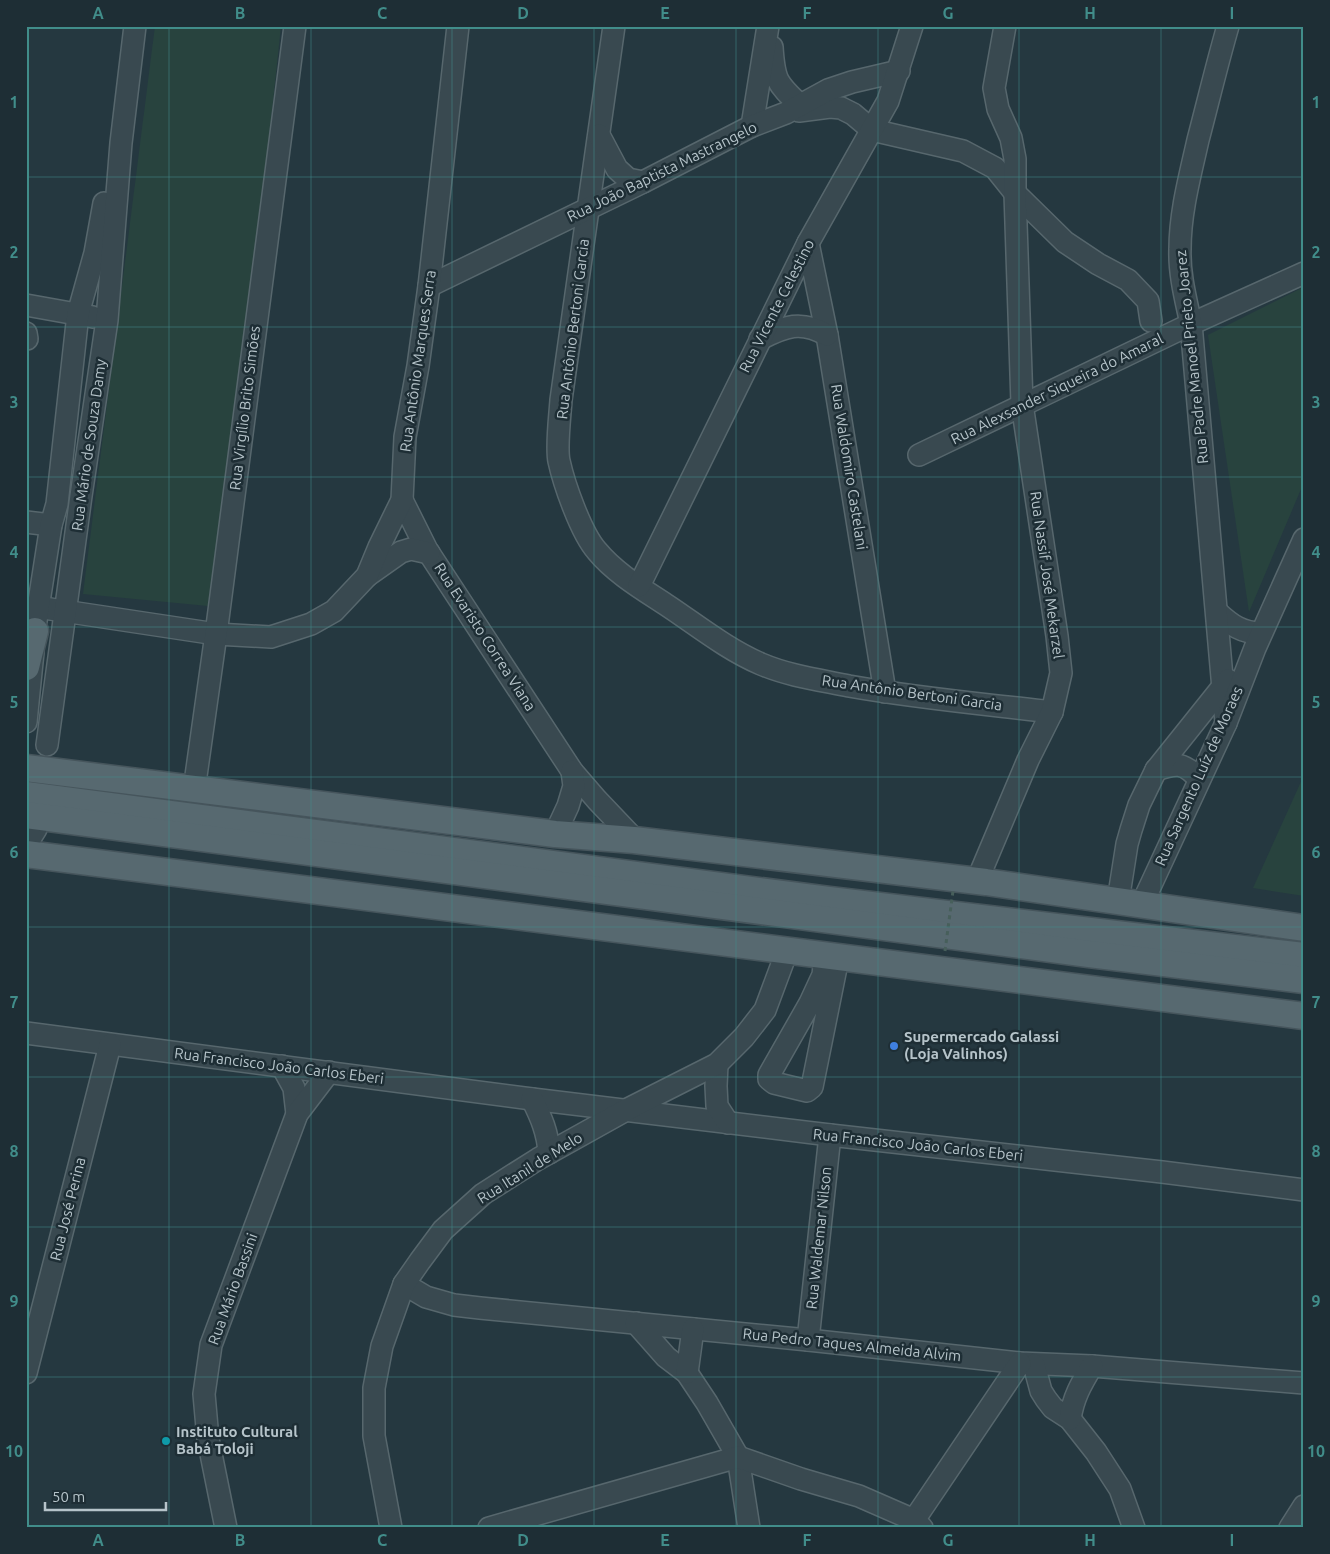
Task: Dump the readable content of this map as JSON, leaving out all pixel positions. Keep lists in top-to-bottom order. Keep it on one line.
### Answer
{"streets":{"street":["Rua João Baptista Mastrangelo","Rua Vicente Celestino","Rua Antônio Bertoni Garcia","Rua Padre Manoel Prieto Joarez","Rua Antônio Marques Serra","Rua Alexsander Siqueira do Amaral","Rua Virgílio Brito Simões","Rua Mário de Souza Damy","Rua Waldomiro Castelani","Rua Nassif José Mekarzel","Rua Evaristo Correa Viana","Rua Sargento Luíz de Moraes","Rua Francisco João Carlos Eberi","Rua Itanil de Melo","Rua José Perina","Rua Waldemar Nilson","Rua Mário Bassini","Rua Pedro Taques Almeida Alvim"]},"crossings":[["Rua João Baptista Mastrangelo","Rua Vicente Celestino"],["Rua João Baptista Mastrangelo","Rua Antônio Bertoni Garcia"],["Rua João Baptista Mastrangelo","Rua Antônio Marques Serra"],["Rua Vicente Celestino","Rua Antônio Bertoni Garcia"],["Rua Vicente Celestino","Rua Waldomiro Castelani"],["Rua Antônio Bertoni Garcia","Rua Waldomiro Castelani"],["Rua Antônio Bertoni Garcia","Rua Nassif José Mekarzel"],["Rua Padre Manoel Prieto Joarez","Rua Alexsander Siqueira do Amaral"],["Rua Padre Manoel Prieto Joarez","Rua Sargento Luíz de Moraes"],["Rua Antônio Marques Serra","Rua Virgílio Brito Simões"],["Rua Antônio Marques Serra","Rua Mário de Souza Damy"],["Rua Antônio Marques Serra","Rua Evaristo Correa Viana"],["Rua Alexsander Siqueira do Amaral","Rua Nassif José Mekarzel"],["Rua Francisco João Carlos Eberi","Rua Itanil de Melo"],["Rua Francisco João Carlos Eberi","Rua José Perina"],["Rua Francisco João Carlos Eberi","Rua Waldemar Nilson"],["Rua Francisco João Carlos Eberi","Rua Mário Bassini"],["Rua Itanil de Melo","Rua Pedro Taques Almeida Alvim"],["Rua Waldemar Nilson","Rua Pedro Taques Almeida Alvim"]],"places":["Supermercado Galassi (Loja Valinhos)","Instituto Cultural Babá Toloji"],"scale_bar":"50 m","grid":{"columns":["A","B","C","D","E","F","G","H","I"],"rows":["1","2","3","4","5","6","7","8","9","10"]}}
